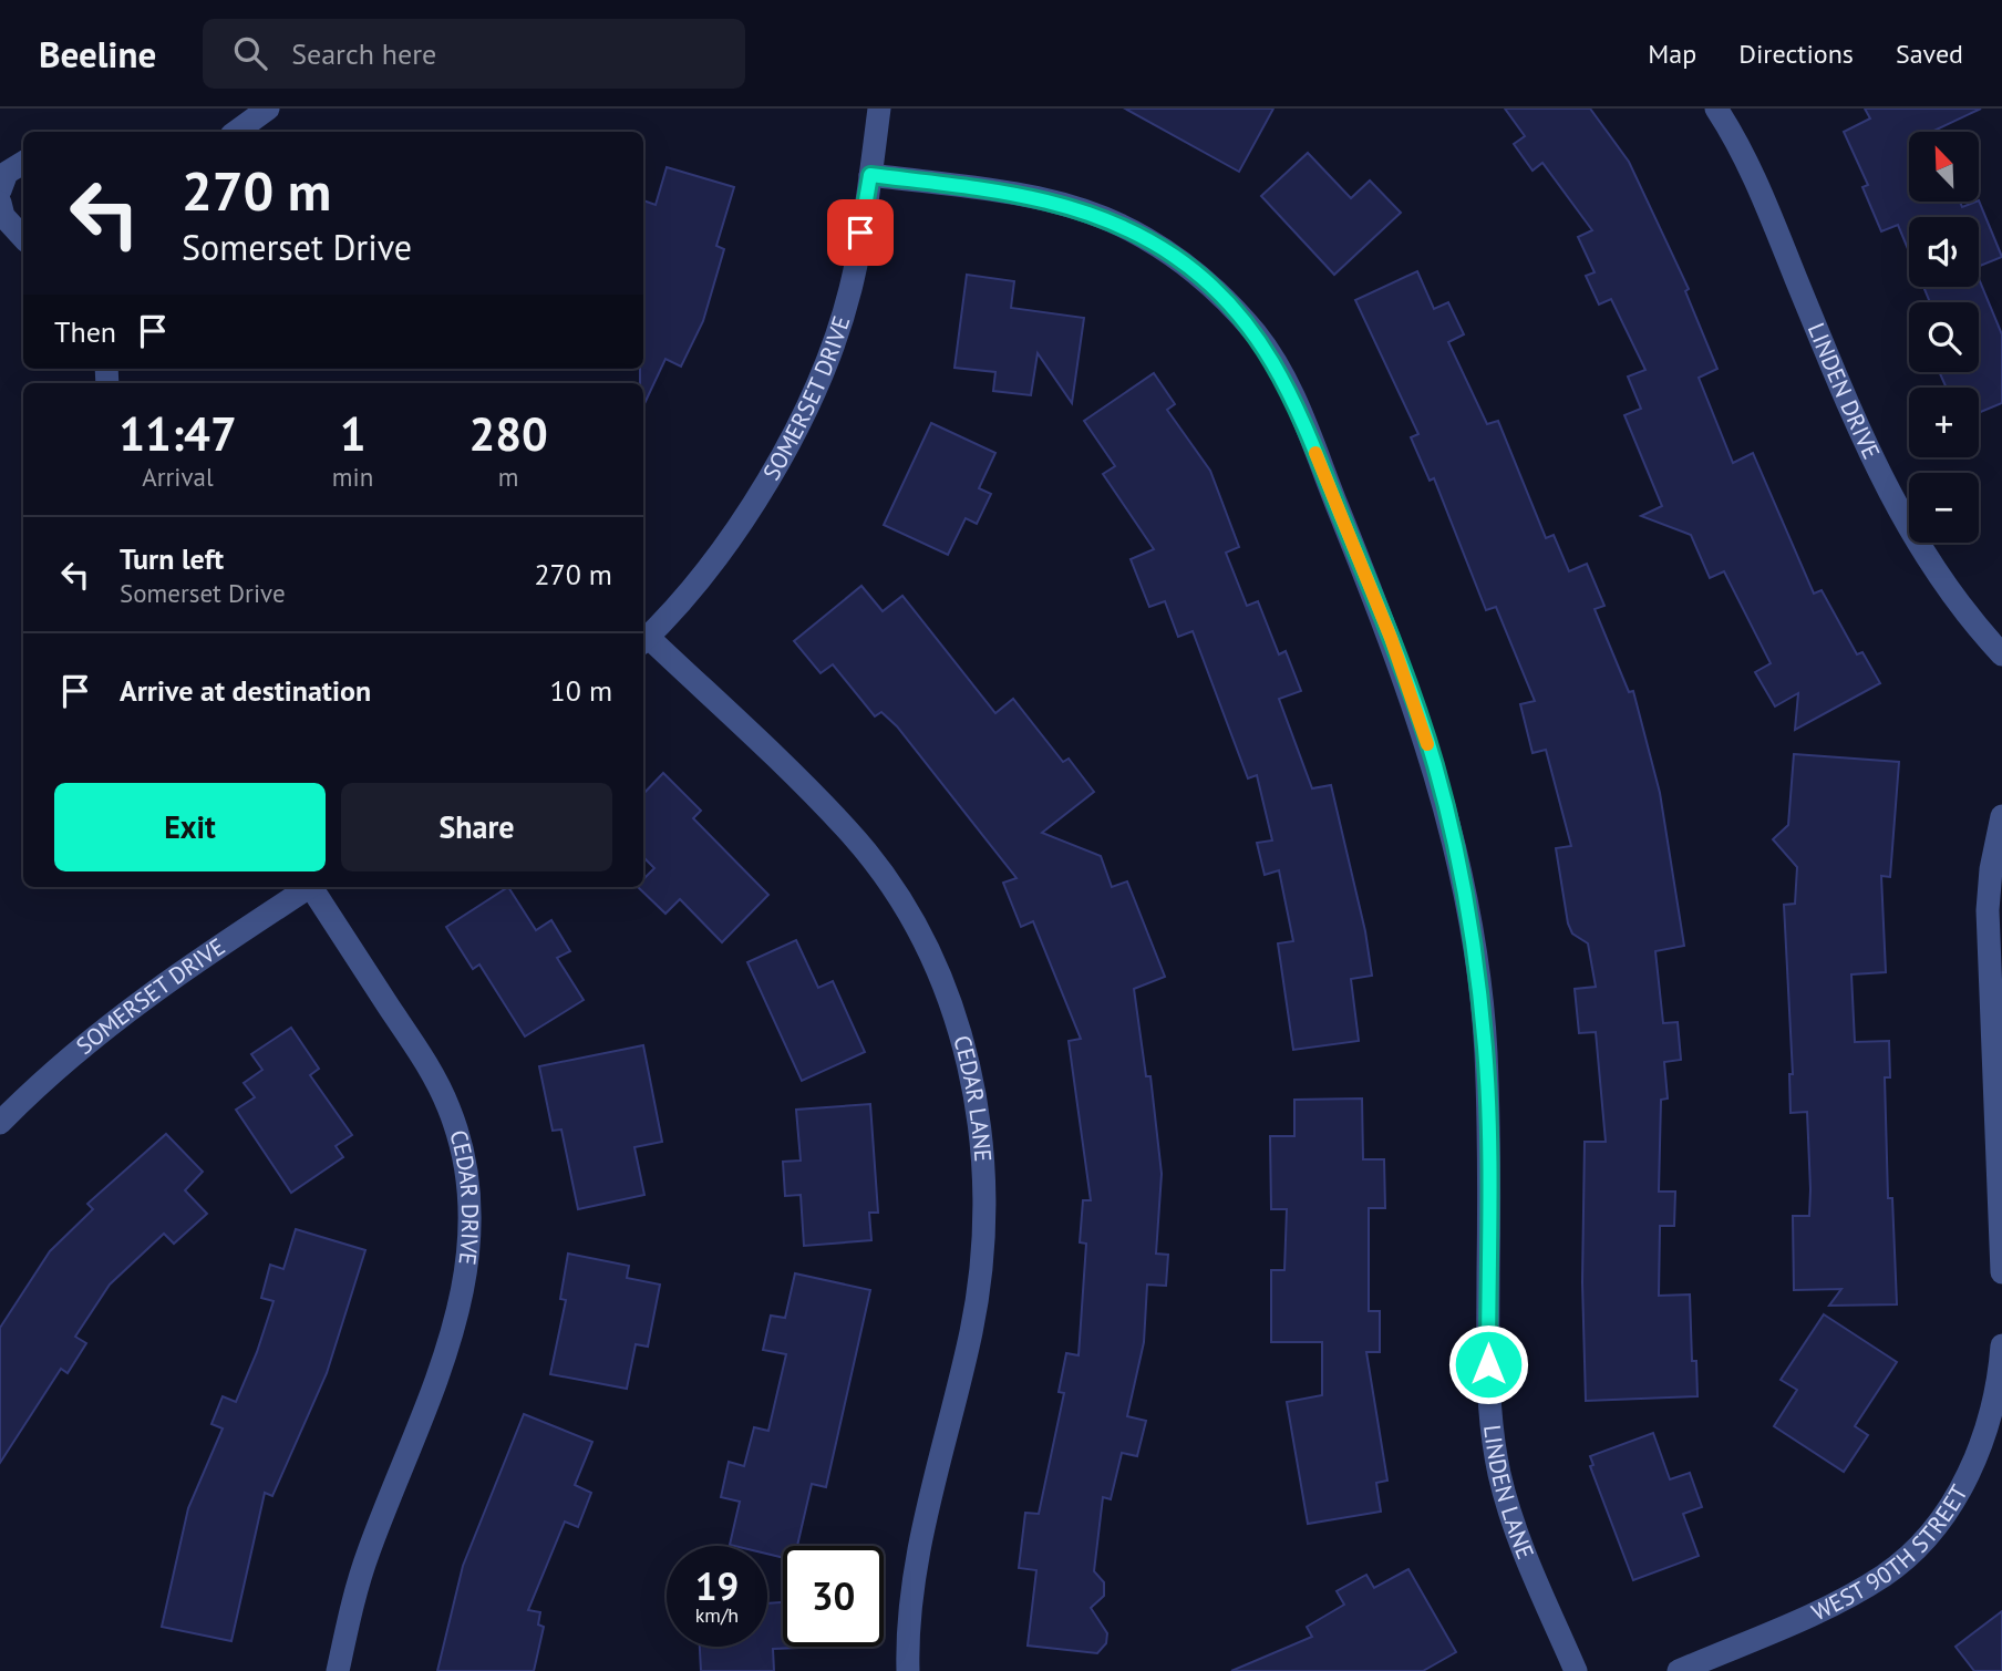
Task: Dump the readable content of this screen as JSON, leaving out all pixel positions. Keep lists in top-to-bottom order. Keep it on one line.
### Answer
{"streets":{"street":["LINDEN DRIVE","SOMERSET DRIVE","CEDAR LANE","CEDAR DRIVE","LINDEN LANE","WEST 90TH STREET"]},"crossings":[["SOMERSET DRIVE","CEDAR LANE"],["SOMERSET DRIVE","LINDEN LANE"]],"north":"top left","page":{"header":"Beeline","search":"Search here","nav":["Map","Directions","Saved"],"map_buttons":["+","−"],"turn":["270 m","Somerset Drive"],"then":"Then","eta":["11:47","Arrival","1","min","280","m"],"list":[{"name":"Turn left","note":"Somerset Drive","value":"270 m"},{"name":"Arrive at destination","value":"10 m"}],"buttons":["Exit","Share"],"speed":"19 km/h","limit":"30"}}
